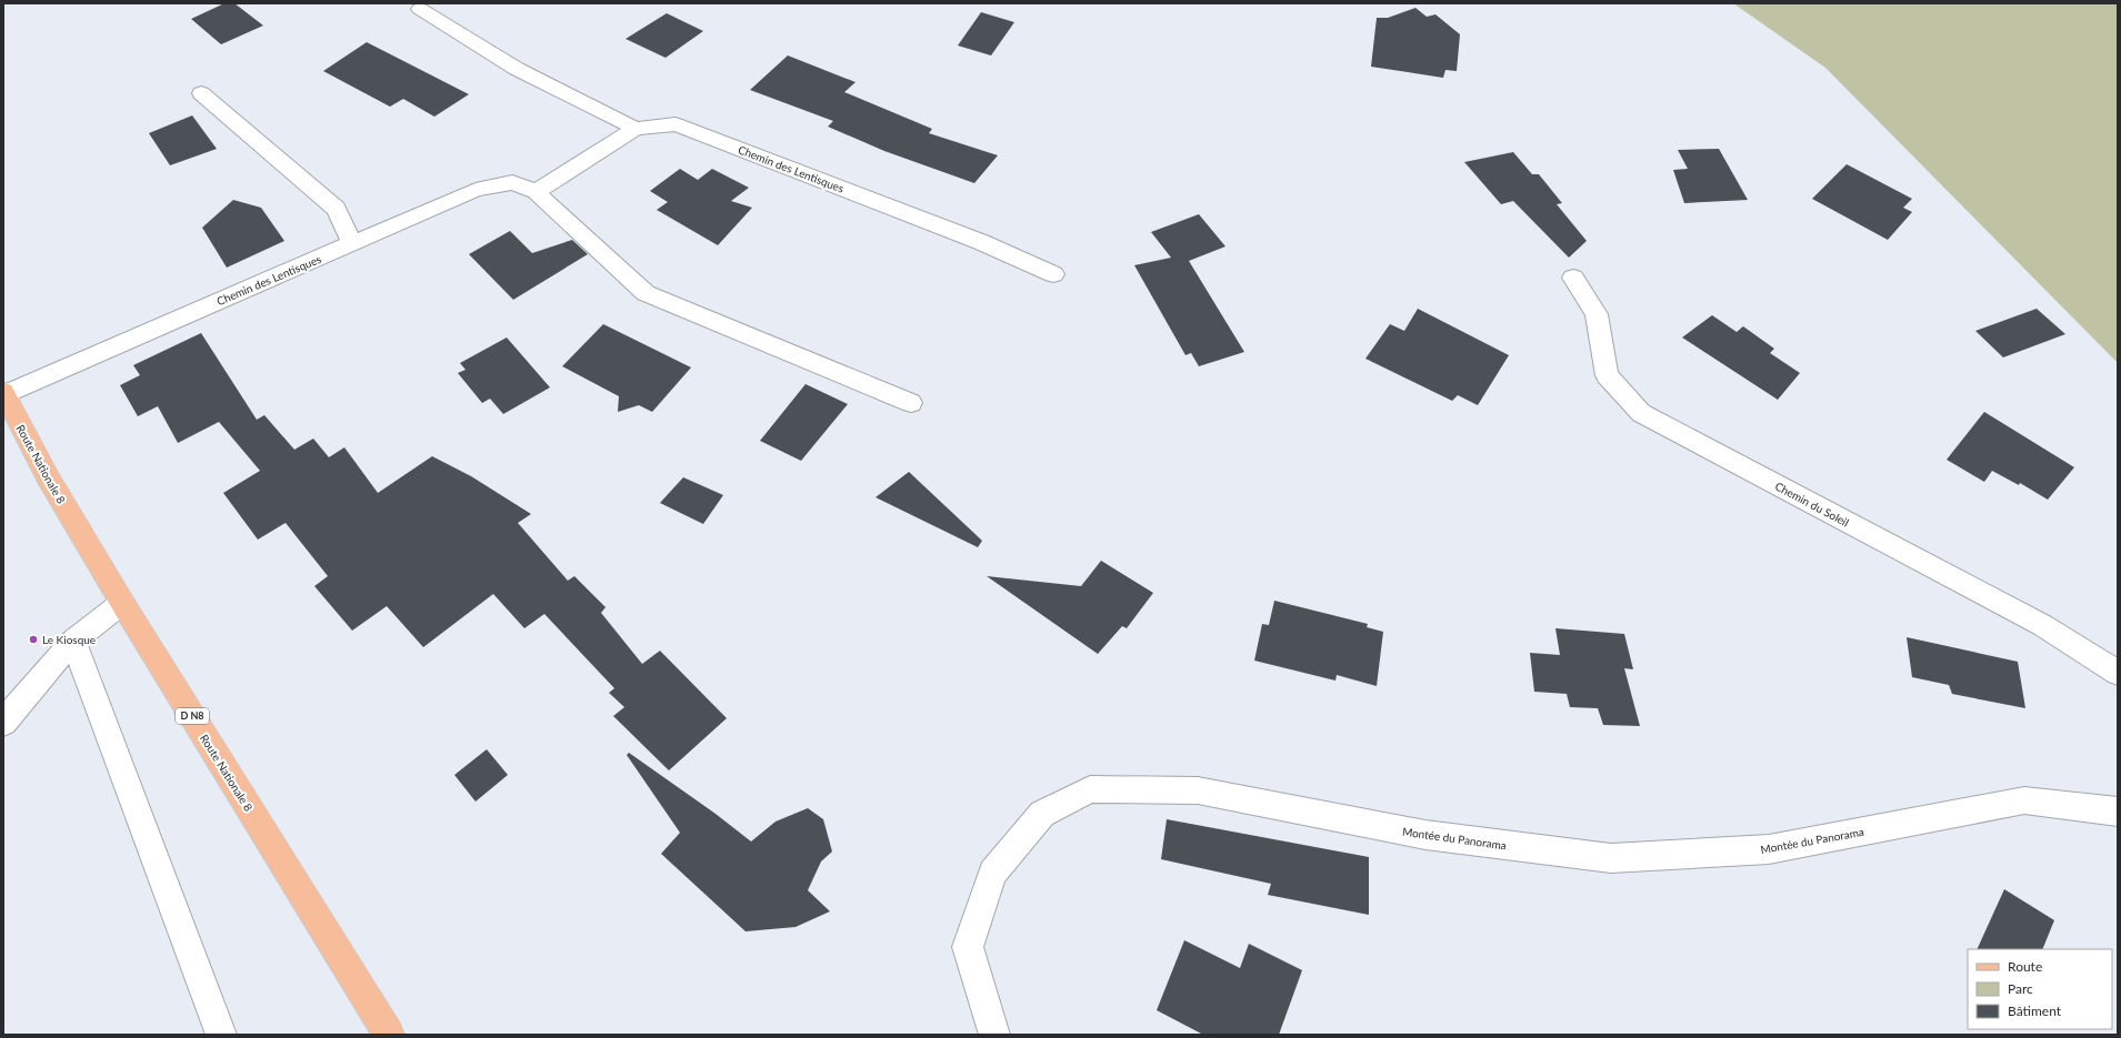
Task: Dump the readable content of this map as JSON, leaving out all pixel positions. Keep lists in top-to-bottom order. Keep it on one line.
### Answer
{"streets":{"main road":["Route Nationale 8","D N8"],"street":["Chemin des Lentisques","Chemin du Soleil","Montée du Panorama"]},"crossings":[["Chemin des Lentisques","Route Nationale 8"]],"places":["Le Kiosque"],"legend":["Route","Parc","Bâtiment"]}
